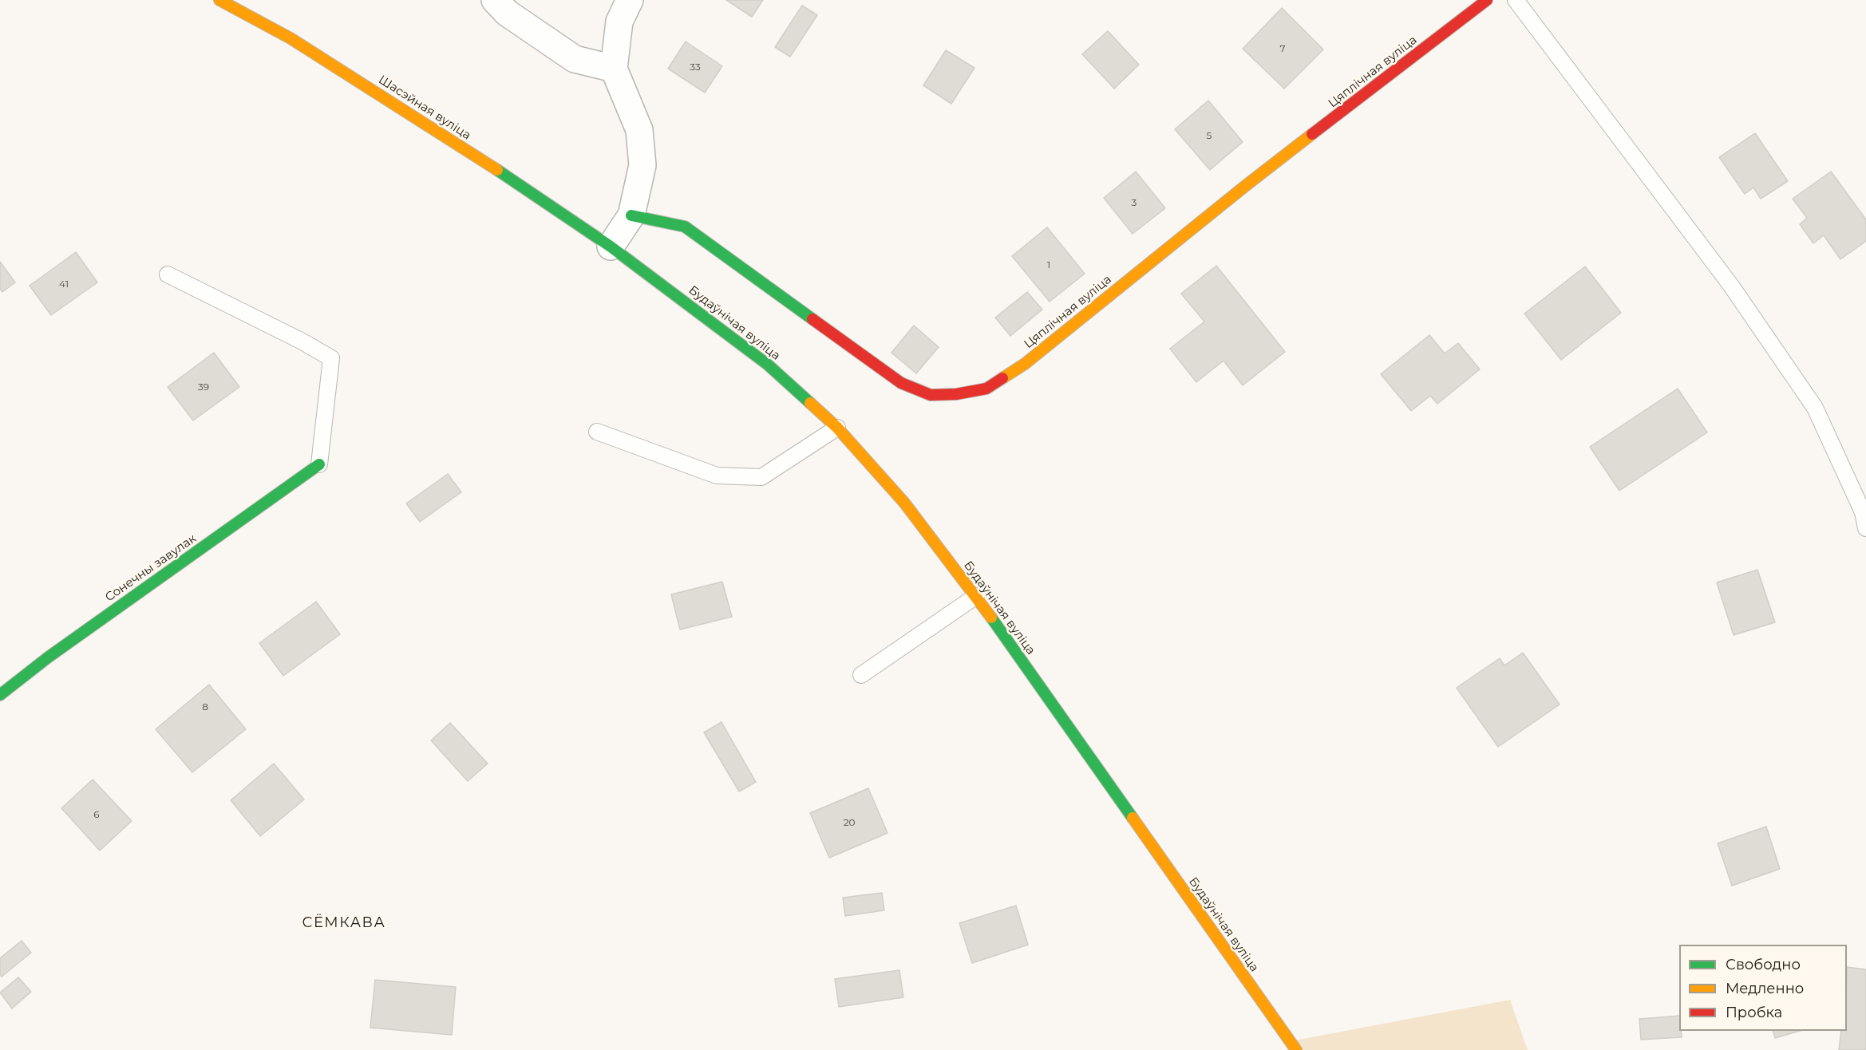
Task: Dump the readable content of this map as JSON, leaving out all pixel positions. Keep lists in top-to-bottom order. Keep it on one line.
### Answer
{"streets":{"main road":["Цяплічная вуліца","Шасэйная вуліца","Будаўнічая вуліца","Сонечны завулак"]},"crossings":[["Шасэйная вуліца","Будаўнічая вуліца"]],"districts":["СЁМКАВА"],"house_numbers":["7","33","5","3","1","41","39","8","6","20"],"legend":["Свободно","Медленно","Пробка"]}
